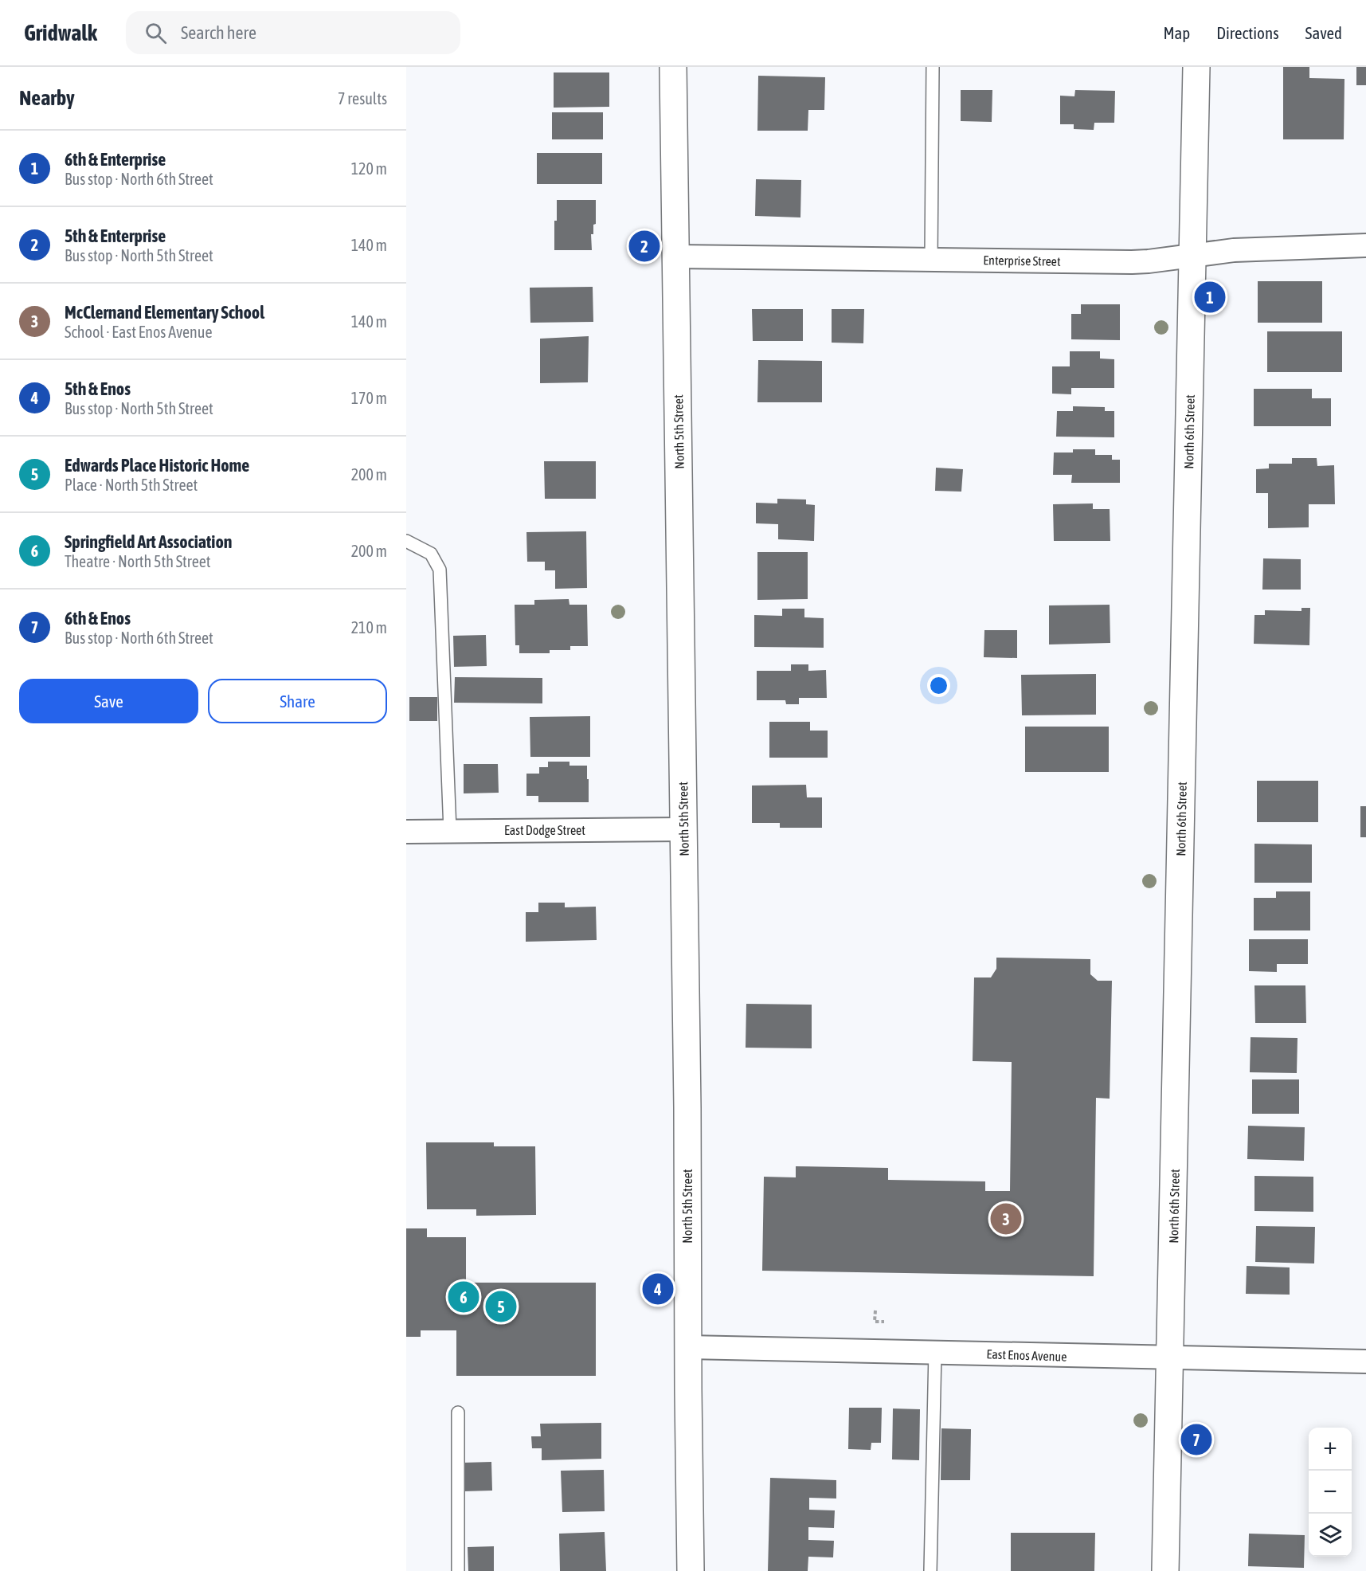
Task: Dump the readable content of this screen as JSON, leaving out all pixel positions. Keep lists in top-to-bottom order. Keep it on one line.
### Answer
{"streets":{"main road":["North 5th Street","North 6th Street"],"street":["Enterprise Street","East Dodge Street","East Enos Avenue"]},"crossings":[["Enterprise Street","North 5th Street"],["Enterprise Street","North 6th Street"],["North 5th Street","East Dodge Street"],["North 5th Street","East Enos Avenue"],["North 6th Street","East Enos Avenue"]],"page":{"header":"Gridwalk","search":"Search here","nav":["Map","Directions","Saved"],"heading":["Nearby","7 results"],"list":[{"mark":"1","name":"6th & Enterprise","note":"Bus stop · North 6th Street","value":"120 m"},{"mark":"2","name":"5th & Enterprise","note":"Bus stop · North 5th Street","value":"140 m"},{"mark":"3","name":"McClernand Elementary School","note":"School · East Enos Avenue","value":"140 m"},{"mark":"4","name":"5th & Enos","note":"Bus stop · North 5th Street","value":"170 m"},{"mark":"5","name":"Edwards Place Historic Home","note":"Place · North 5th Street","value":"200 m"},{"mark":"6","name":"Springfield Art Association","note":"Theatre · North 5th Street","value":"200 m"},{"mark":"7","name":"6th & Enos","note":"Bus stop · North 6th Street","value":"210 m"}],"pins":["2","1","3","4","6","5","7"],"buttons":["Save","Share"],"map_buttons":["+","−"]}}
